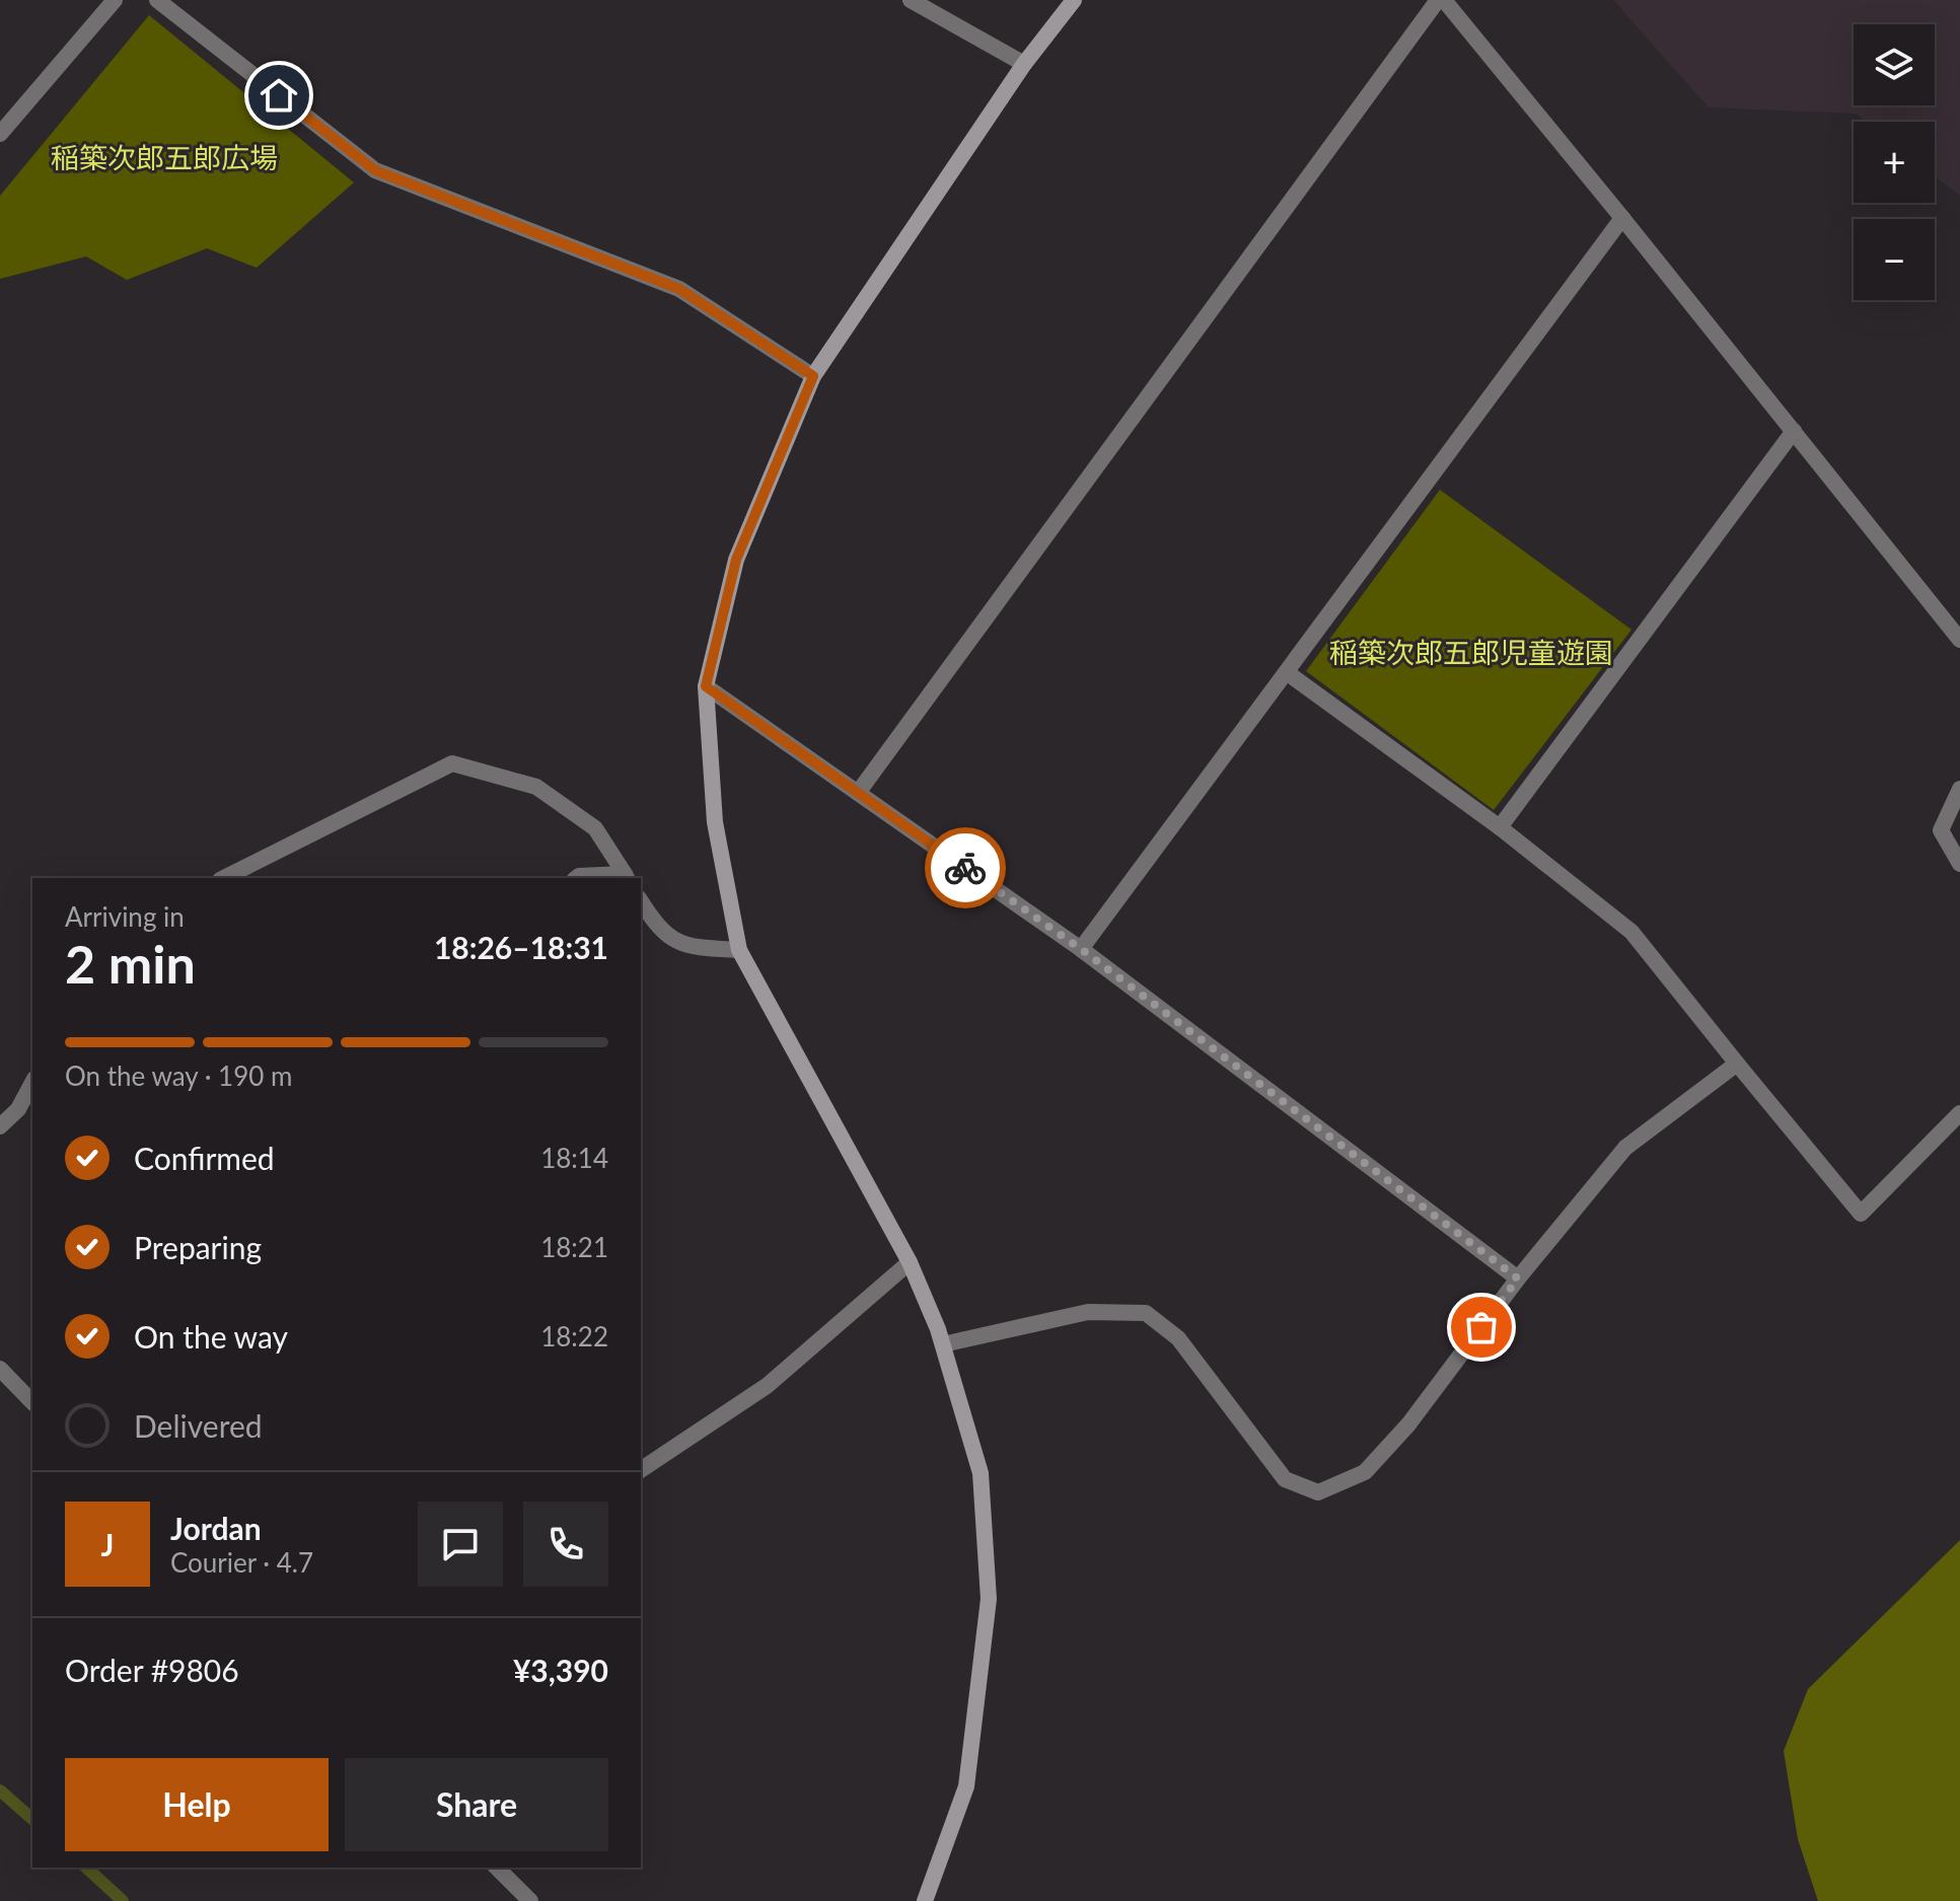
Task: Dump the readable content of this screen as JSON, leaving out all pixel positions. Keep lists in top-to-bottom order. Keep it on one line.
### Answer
{"parks":["稲築次郎五郎広場","稲築次郎五郎児童遊園"],"page":{"map_buttons":["+","−"],"heading":["2 min","Arriving in","18:26–18:31"],"panel":["Jordan","Courier · 4.7","Order #9806","¥3,390"],"bar":"On the way · 190 m","list":[["Confirmed","18:14"],["Preparing","18:21"],["On the way","18:22"],"Delivered"],"round":"J","buttons":["Help","Share"]}}
